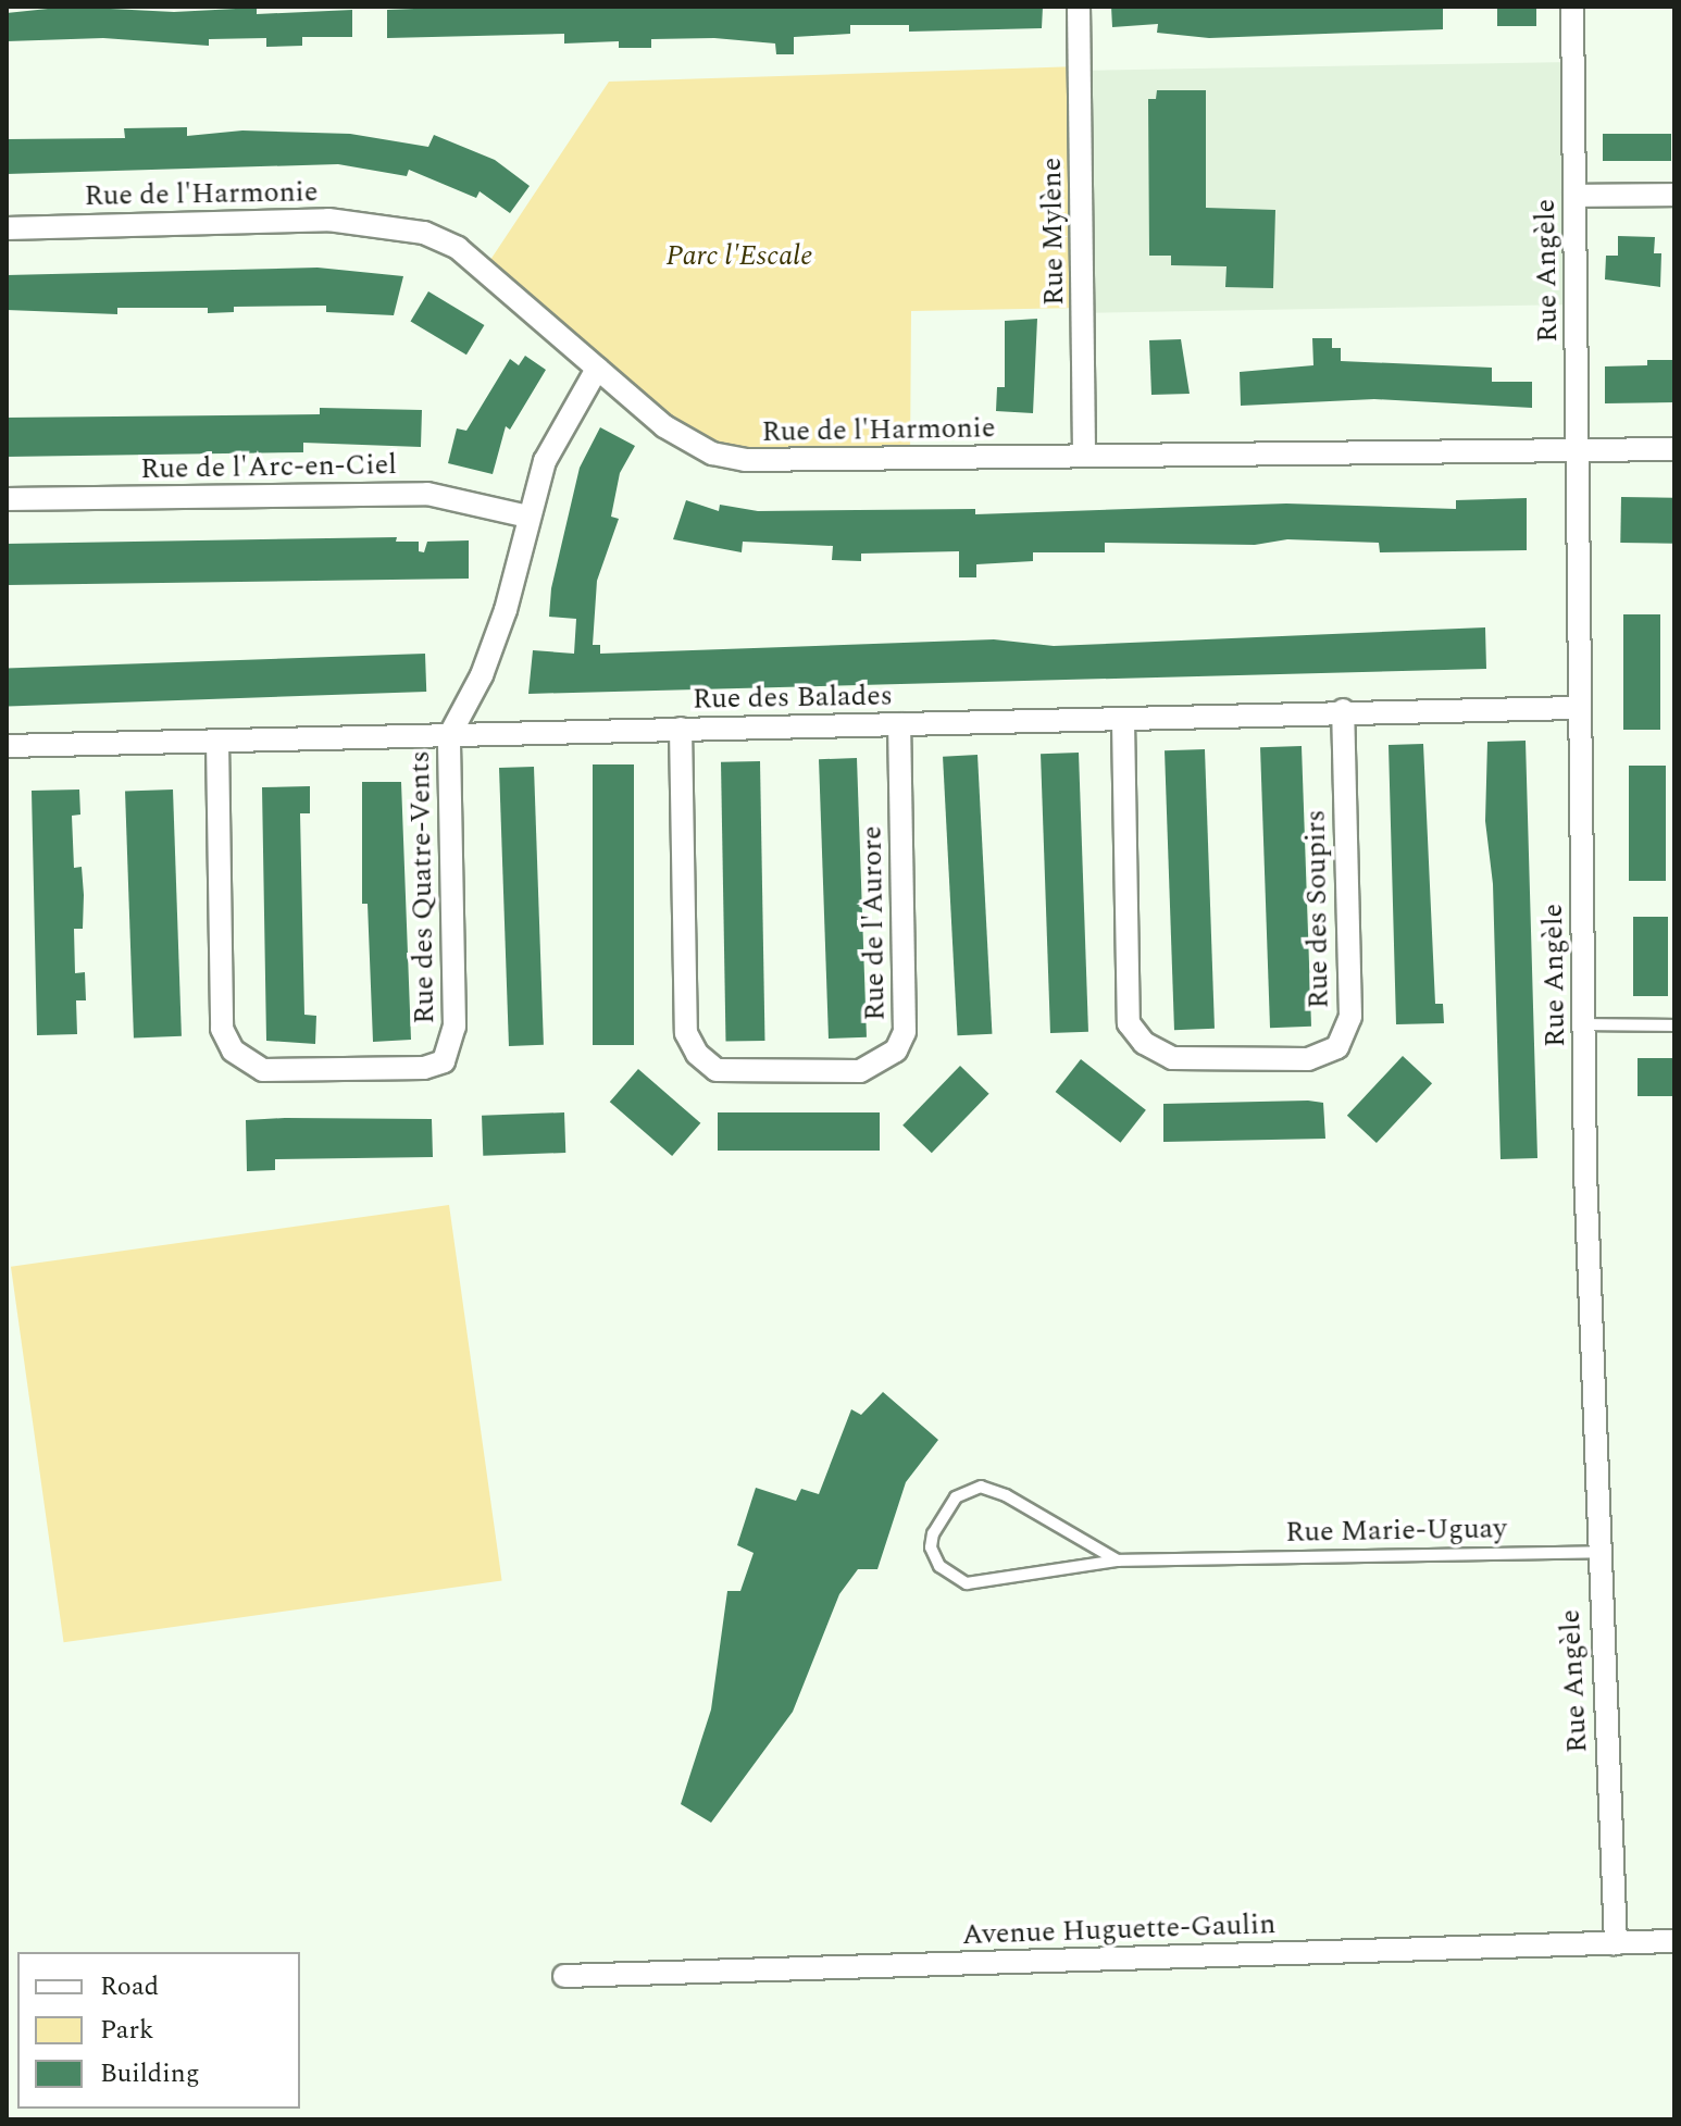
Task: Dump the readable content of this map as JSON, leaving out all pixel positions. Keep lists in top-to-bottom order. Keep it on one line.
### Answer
{"streets":{"street":["Rue de l'Harmonie","Rue Mylène","Rue Angèle","Rue de l'Arc-en-Ciel","Rue des Balades","Rue des Quatre-Vents","Rue des Soupirs","Rue de l'Aurore","Avenue Huguette-Gaulin"],"lane":["Rue Marie-Uguay"]},"crossings":[["Rue de l'Harmonie","Rue Mylène"],["Rue de l'Harmonie","Rue Angèle"],["Rue de l'Harmonie","Rue des Quatre-Vents"],["Rue Angèle","Rue des Balades"],["Rue Angèle","Rue Marie-Uguay"],["Rue Angèle","Avenue Huguette-Gaulin"],["Rue de l'Arc-en-Ciel","Rue des Quatre-Vents"],["Rue des Balades","Rue des Quatre-Vents"],["Rue des Balades","Rue des Soupirs"],["Rue des Balades","Rue de l'Aurore"]],"parks":["Parc l'Escale"],"legend":["Road","Park","Building"]}
